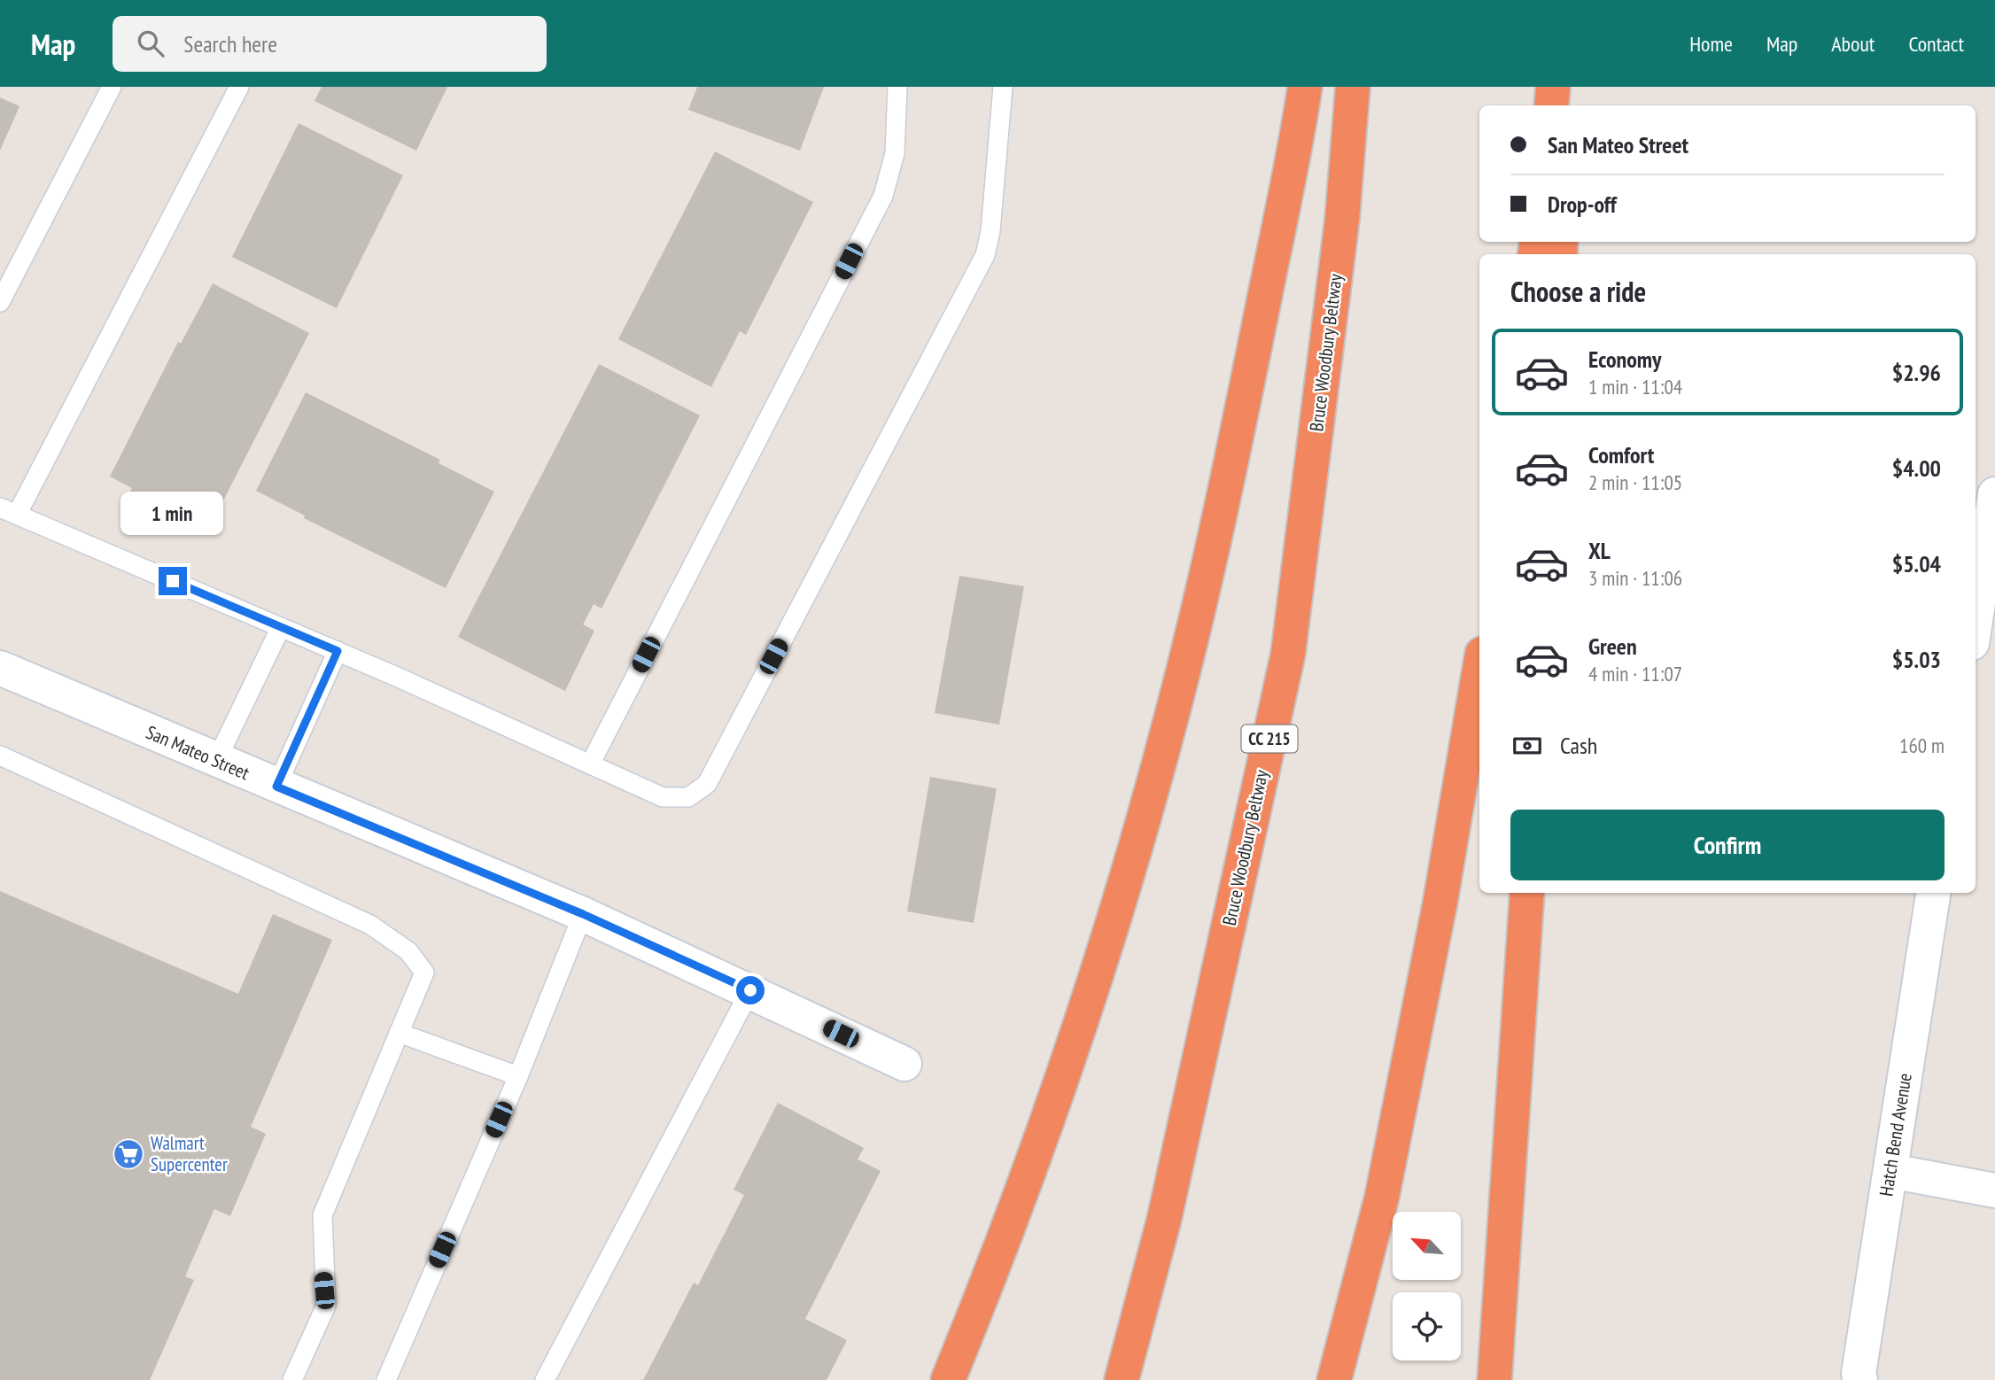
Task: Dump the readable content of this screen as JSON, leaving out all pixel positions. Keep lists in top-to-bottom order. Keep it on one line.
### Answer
{"streets":{"highway":["Bruce Woodbury Beltway","CC 215"],"street":["San Mateo Street","Hatch Bend Avenue"]},"places":{"supermarket":["Walmart Supercenter"]},"north":"top left","page":{"header":"Map","search":"Search here","nav":["Home","Map","About","Contact"],"banner":["San Mateo Street","Drop-off"],"heading":"Choose a ride","list":[{"name":"Economy","note":"1 min · 11:04","value":"$2.96"},{"name":"Comfort","note":"2 min · 11:05","value":"$4.00"},{"name":"XL","note":"3 min · 11:06","value":"$5.04"},{"name":"Green","note":"4 min · 11:07","value":"$5.03"}],"bubble":"1 min","pay":["Cash","160 m"],"buttons":"Confirm"}}
